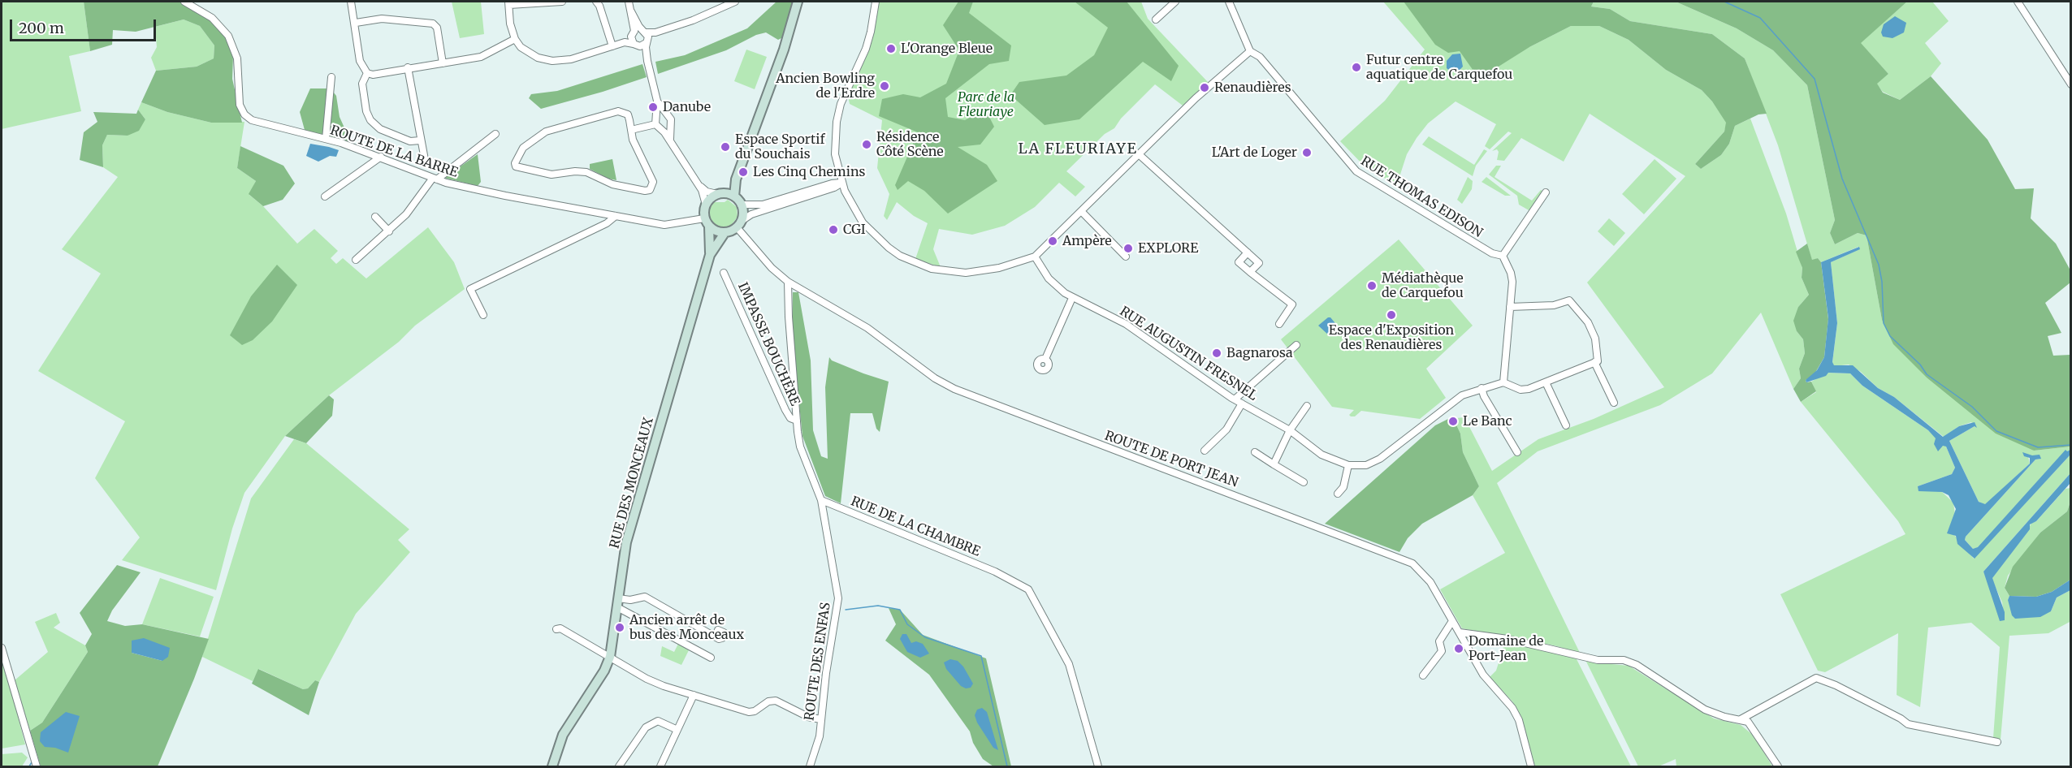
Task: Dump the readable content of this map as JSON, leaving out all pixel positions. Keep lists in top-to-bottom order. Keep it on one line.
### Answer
{"streets":{"main road":["RUE DES MONCEAUX"],"street":["ROUTE DE LA BARRE","RUE THOMAS EDISON","IMPASSE BOUCHÈRE","RUE AUGUSTIN FRESNEL","ROUTE DE PORT JEAN","RUE DE LA CHAMBRE","ROUTE DES ENFAS"]},"crossings":[["ROUTE DE LA BARRE","ROUTE DE PORT JEAN"],["ROUTE DE LA BARRE","RUE DES MONCEAUX"],["ROUTE DE PORT JEAN","RUE DES MONCEAUX"],["RUE DE LA CHAMBRE","ROUTE DES ENFAS"]],"districts":["LA FLEURIAYE"],"parks":["Parc de la Fleuriaye"],"places":["L'Orange Bleue","Futur centre aquatique de Carquefou","Ancien Bowling de l'Erdre","Renaudières","Danube","Résidence Côté Scène","Espace Sportif du Souchais","L'Art de Loger","Les Cinq Chemins","CGI","Ampère","EXPLORE","Médiathèque de Carquefou","Espace d'Exposition des Renaudières","Bagnarosa","Le Banc","Ancien arrêt de bus des Monceaux","Domaine de Port-Jean"],"scale_bar":"200 m"}
